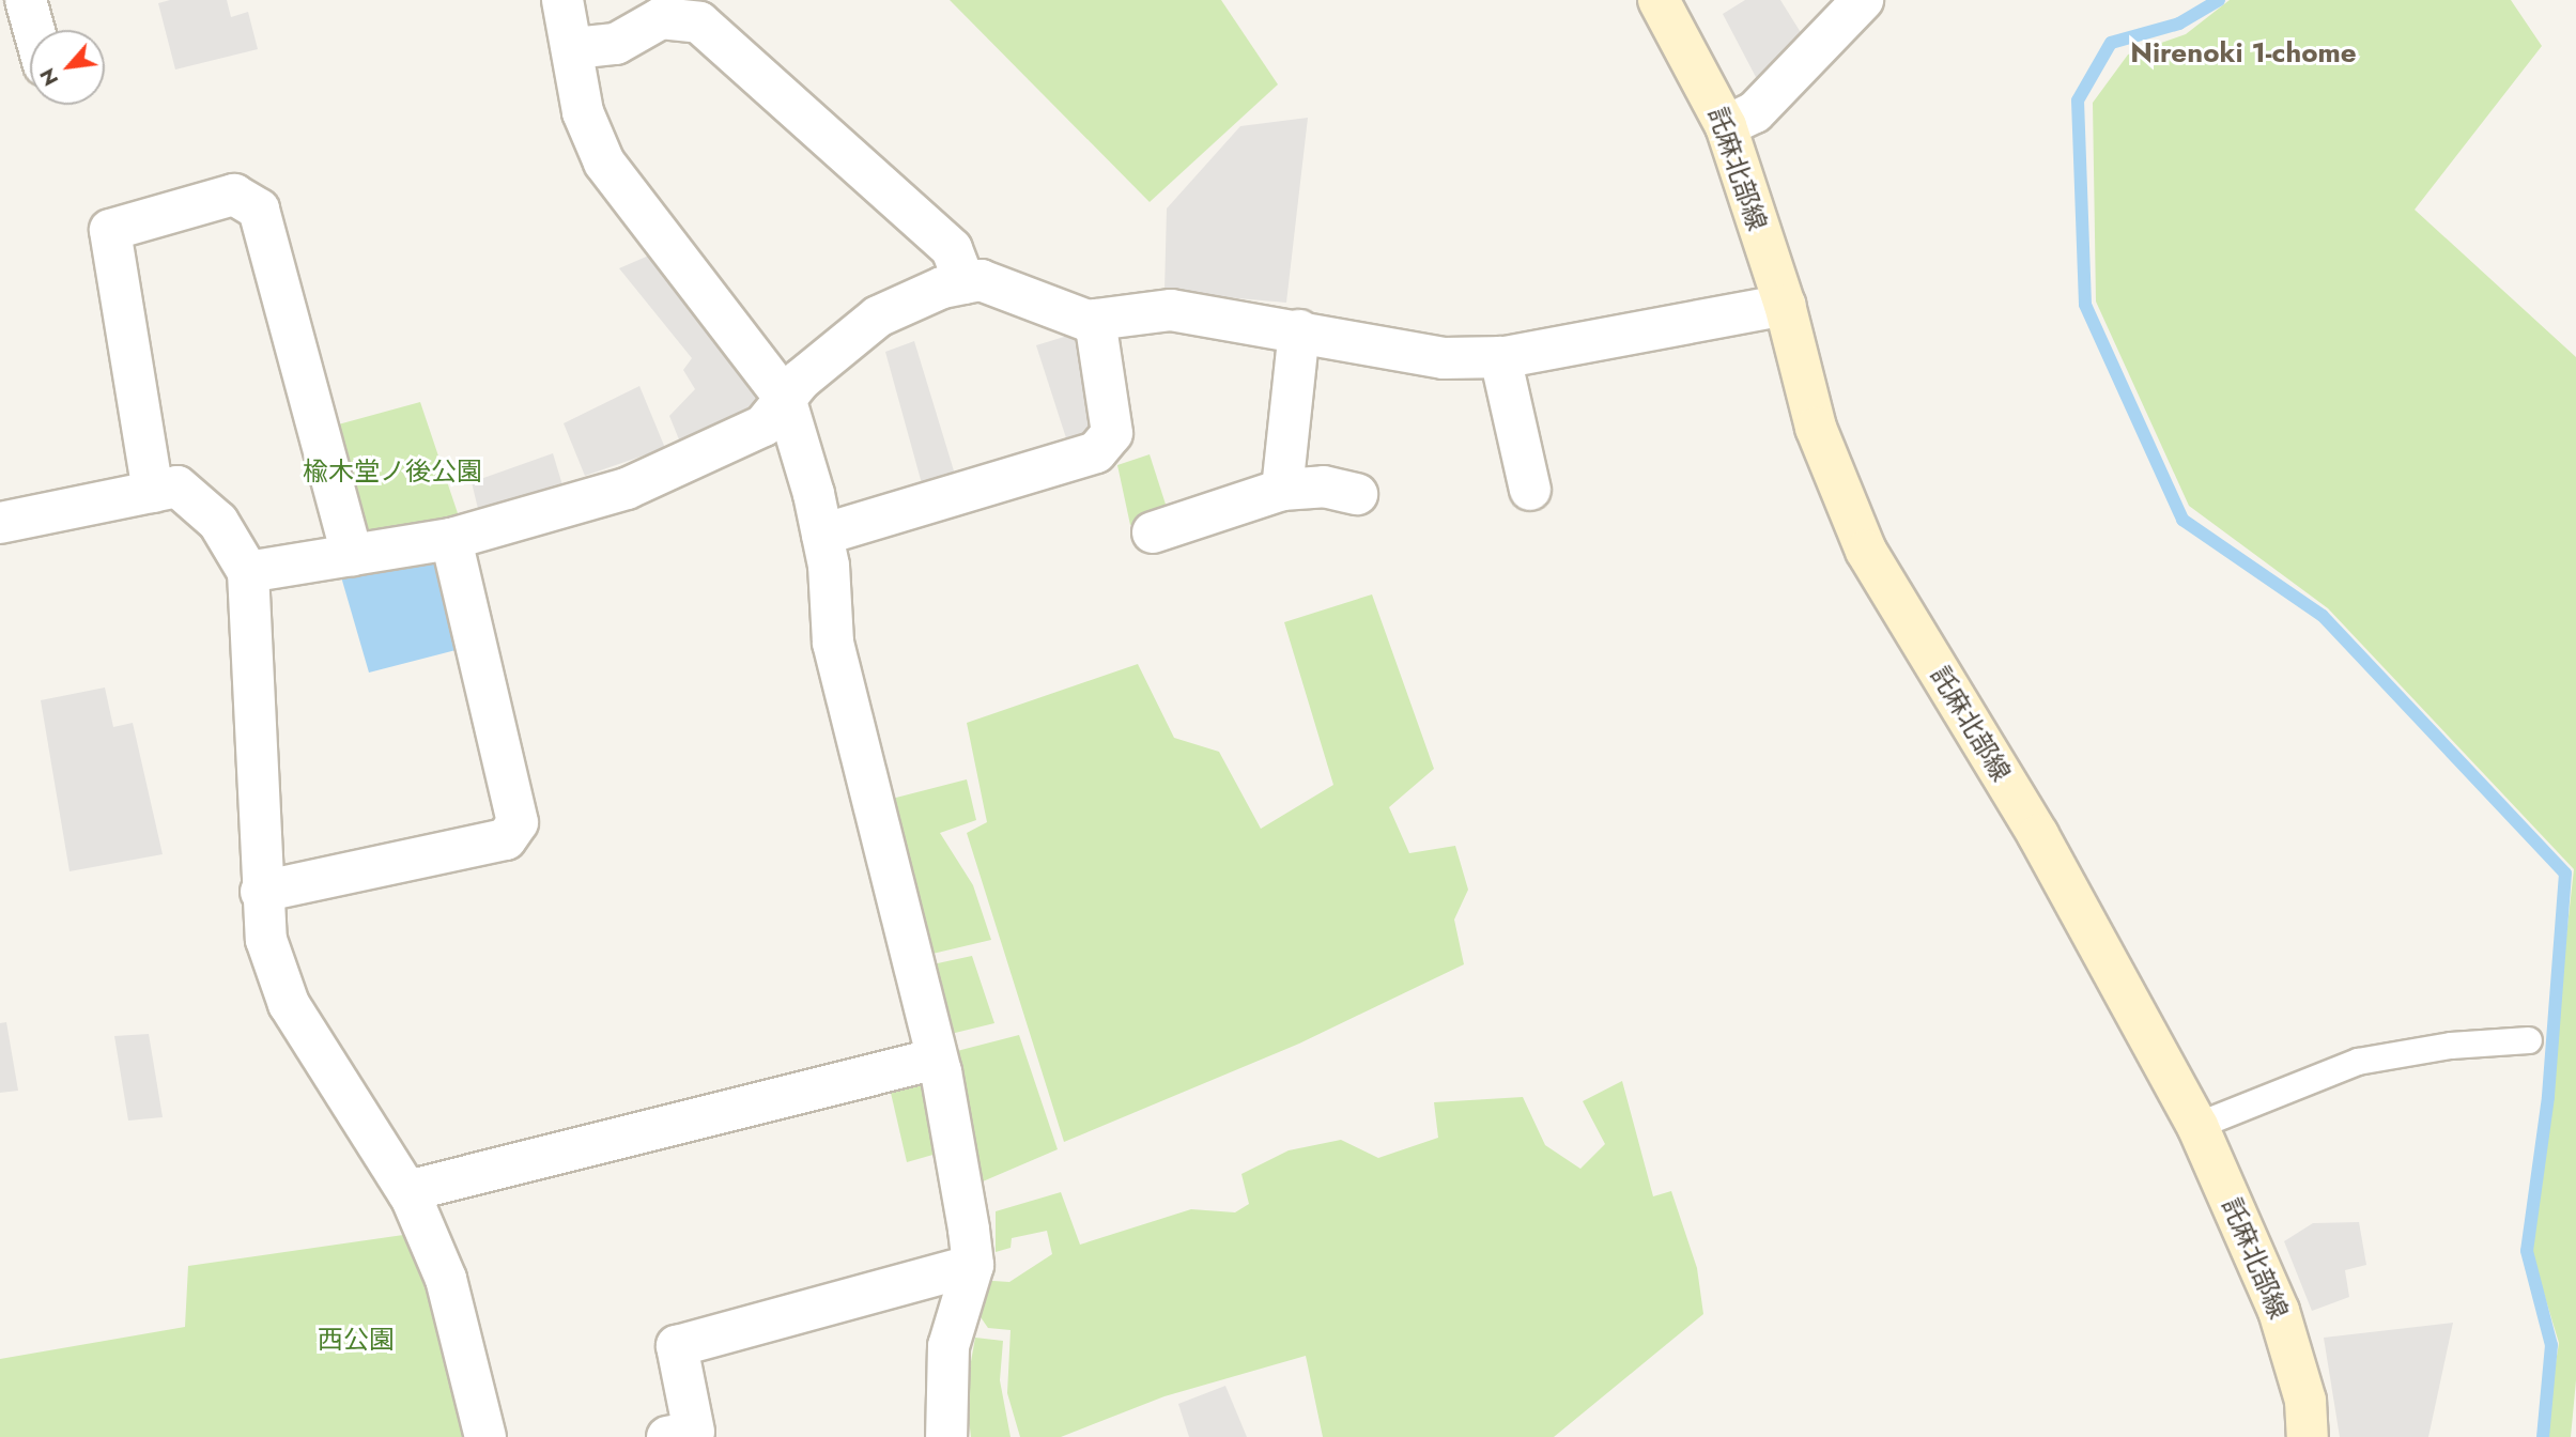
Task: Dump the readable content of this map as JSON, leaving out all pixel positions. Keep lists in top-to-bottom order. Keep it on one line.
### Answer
{"streets":{"main road":["託麻北部線"]},"districts":["Nirenoki 1-chome"],"parks":["楡木堂ノ後公園","西公園"],"north":"bottom left"}
